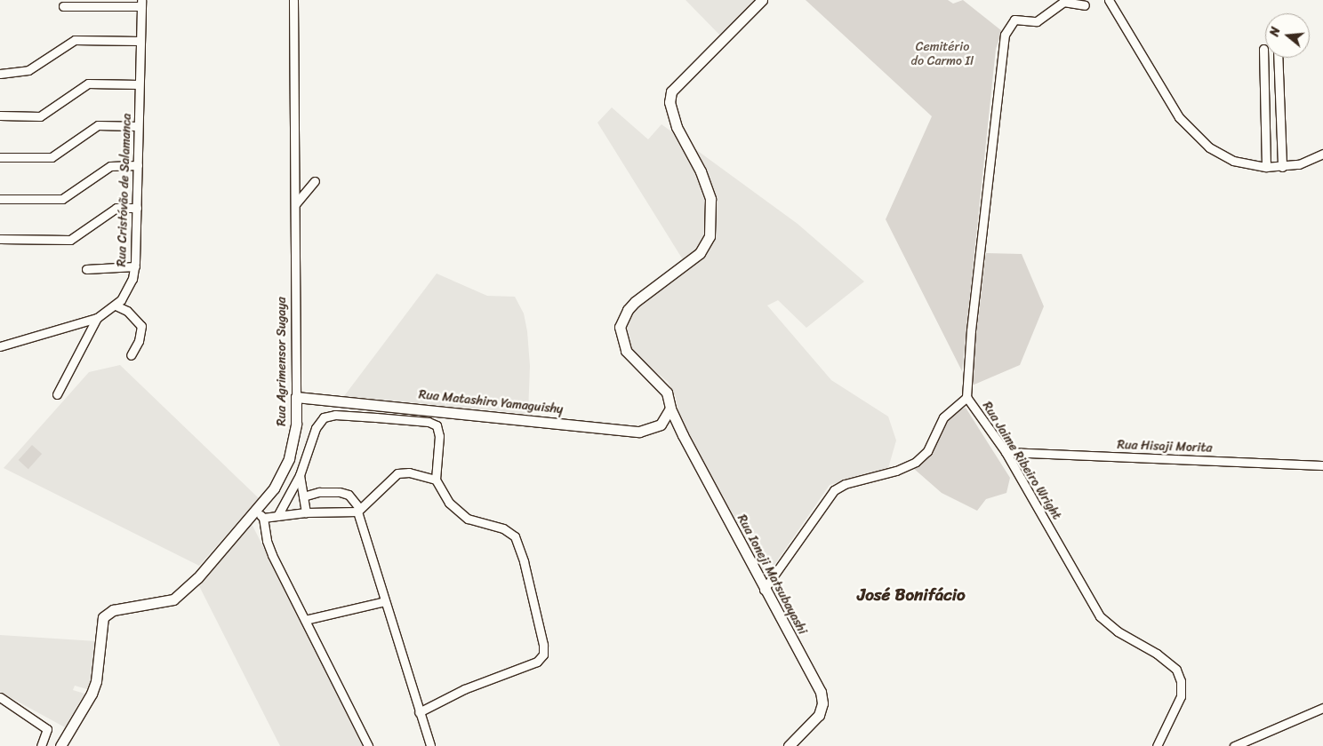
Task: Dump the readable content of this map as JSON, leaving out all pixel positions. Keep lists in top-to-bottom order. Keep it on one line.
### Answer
{"streets":{"main road":["Rua Agrimensor Sugaya","Rua Matashiro Yamaguishy","Rua Ioneji Matsubayashi"],"street":["Rua Cristóvão de Salamanca","Rua Hisaji Morita","Rua Jaime Ribeiro Wright"]},"crossings":[["Rua Agrimensor Sugaya","Rua Matashiro Yamaguishy"],["Rua Matashiro Yamaguishy","Rua Ioneji Matsubayashi"],["Rua Hisaji Morita","Rua Jaime Ribeiro Wright"],["Rua Jaime Ribeiro Wright","Rua Ioneji Matsubayashi"]],"districts":["José Bonifácio"],"parks":["Cemitério do Carmo II"],"north":"left"}
